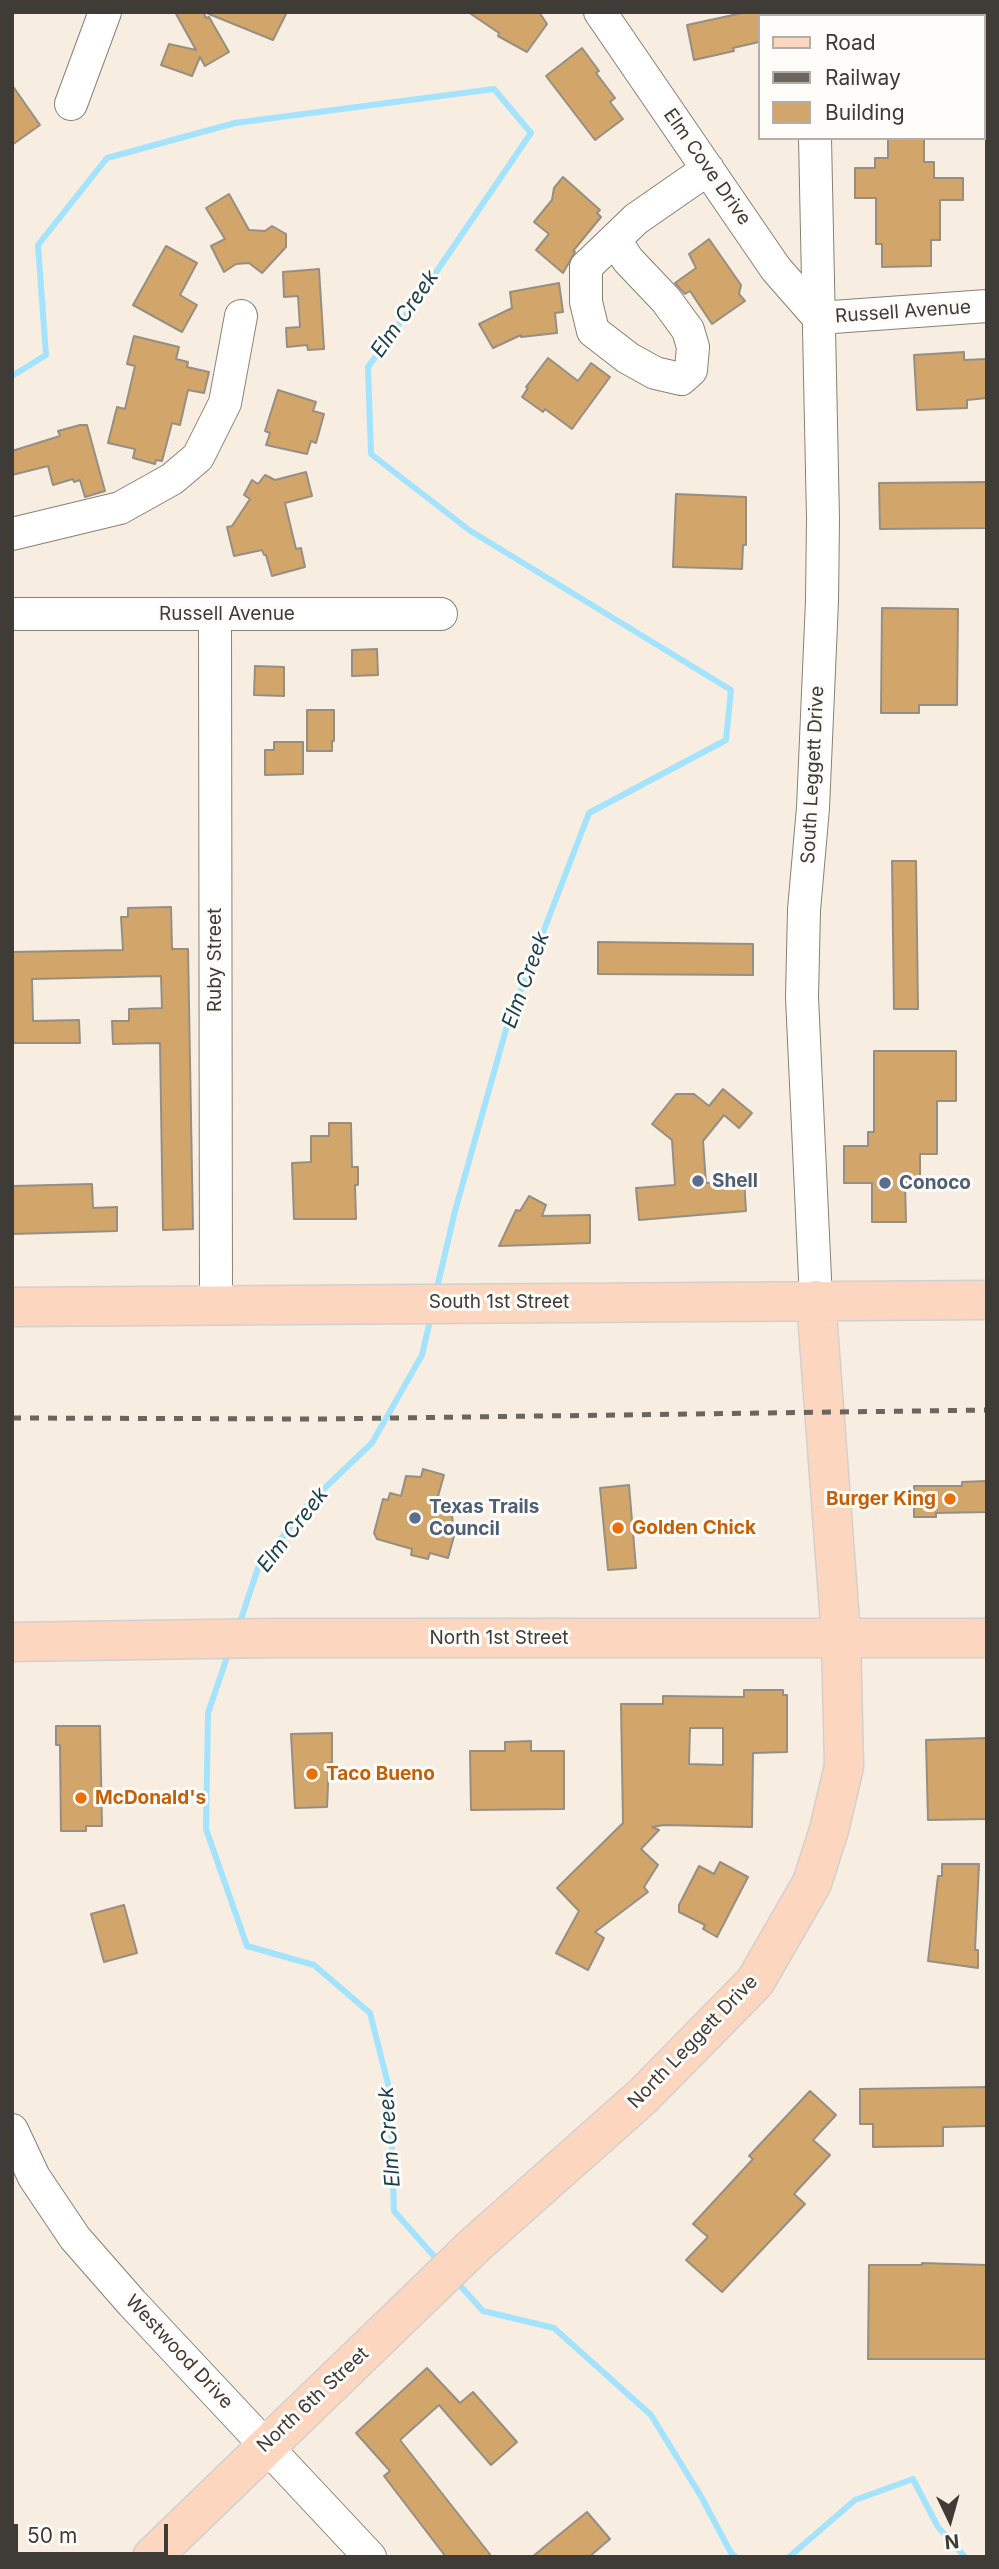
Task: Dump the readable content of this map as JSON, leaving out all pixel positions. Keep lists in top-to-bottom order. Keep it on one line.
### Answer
{"streets":{"main road":["South Leggett Drive","South 1st Street","North 1st Street","North Leggett Drive","North 6th Street"],"street":["Elm Cove Drive","Russell Avenue","Ruby Street","Westwood Drive"]},"crossings":[["Elm Cove Drive","Russell Avenue"],["Elm Cove Drive","South Leggett Drive"],["Russell Avenue","South Leggett Drive"],["Russell Avenue","Ruby Street"],["South Leggett Drive","South 1st Street"],["South Leggett Drive","North Leggett Drive"],["Ruby Street","South 1st Street"],["North 1st Street","North Leggett Drive"],["North Leggett Drive","North 6th Street"],["Westwood Drive","North 6th Street"]],"water":["Elm Creek"],"places":["Shell","Conoco","Burger King","Texas Trails Council","Golden Chick","Taco Bueno","McDonald's"],"legend":["Road","Railway","Building"],"scale_bar":"50 m","north":"bottom"}
